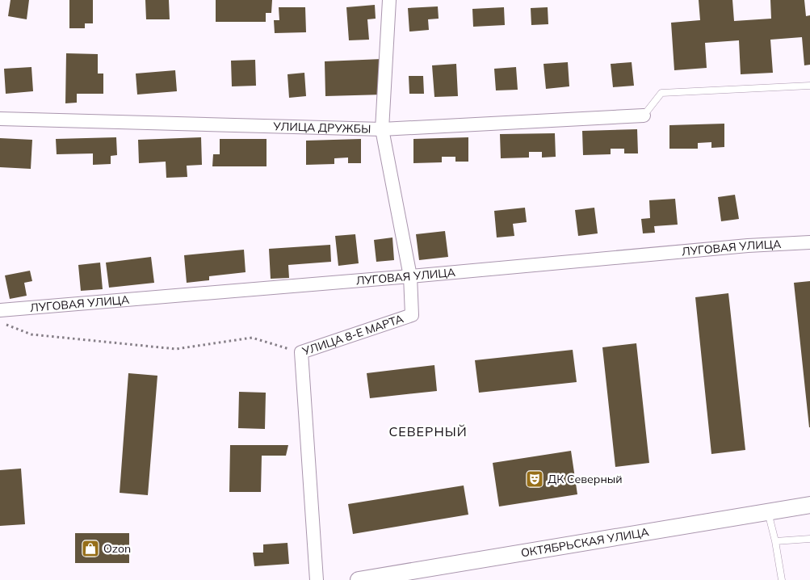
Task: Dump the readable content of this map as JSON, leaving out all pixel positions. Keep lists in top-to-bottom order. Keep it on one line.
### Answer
{"streets":{"street":["УЛИЦА ДРУЖБЫ","ЛУГОВАЯ УЛИЦА","УЛИЦА 8-Е МАРТА","ОКТЯБРЬСКАЯ УЛИЦА"]},"crossings":[["УЛИЦА ДРУЖБЫ","УЛИЦА 8-Е МАРТА"],["ЛУГОВАЯ УЛИЦА","УЛИЦА 8-Е МАРТА"]],"districts":["СЕВЕРНЫЙ"],"places":{"theatre":["ДК Северный"],"shop":["Ozon"]}}
